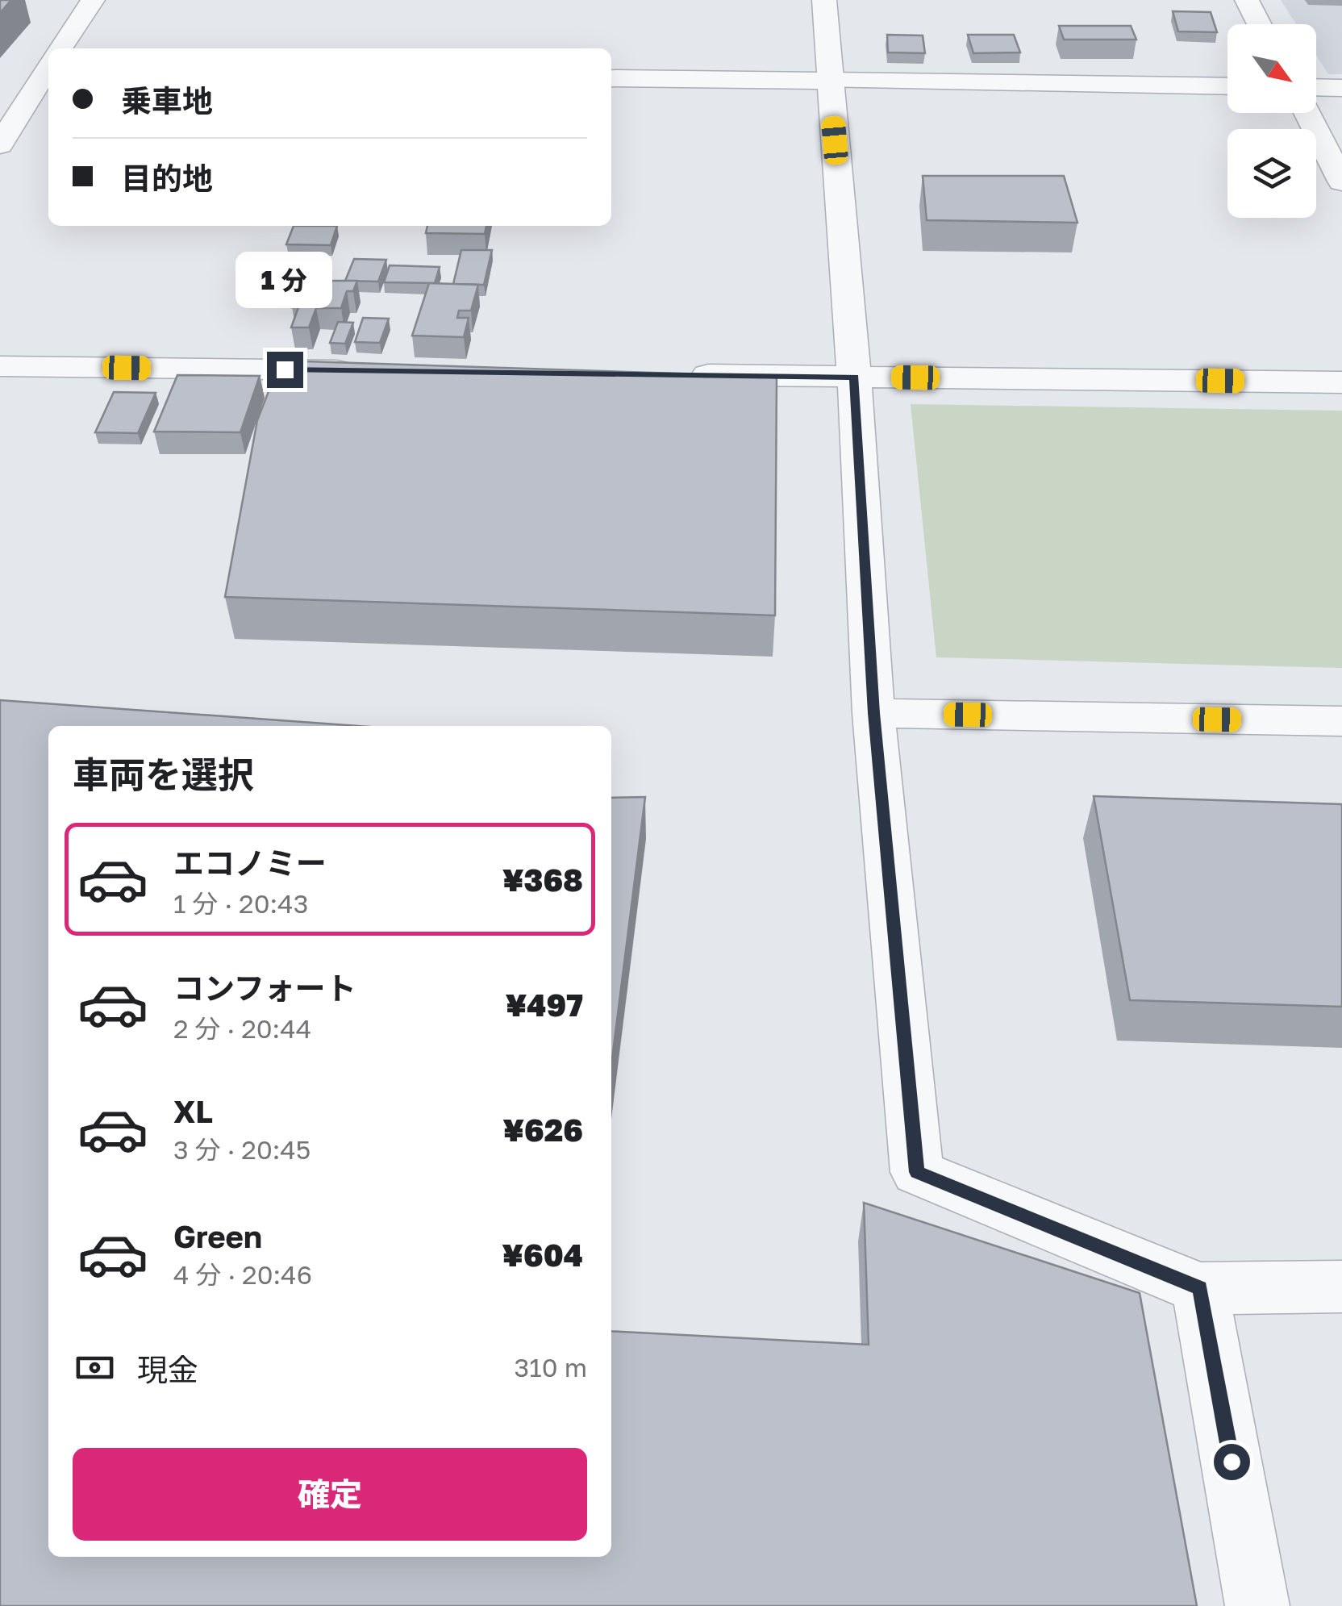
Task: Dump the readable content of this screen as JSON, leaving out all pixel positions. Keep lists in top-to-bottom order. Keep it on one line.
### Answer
{"north":"bottom right","page":{"banner":["乗車地","目的地"],"bubble":"1 分","heading":"車両を選択","list":[{"name":"エコノミー","note":"1 分 · 20:43","value":"¥368"},{"name":"コンフォート","note":"2 分 · 20:44","value":"¥497"},{"name":"XL","note":"3 分 · 20:45","value":"¥626"},{"name":"Green","note":"4 分 · 20:46","value":"¥604"}],"pay":["現金","310 m"],"buttons":"確定"}}
